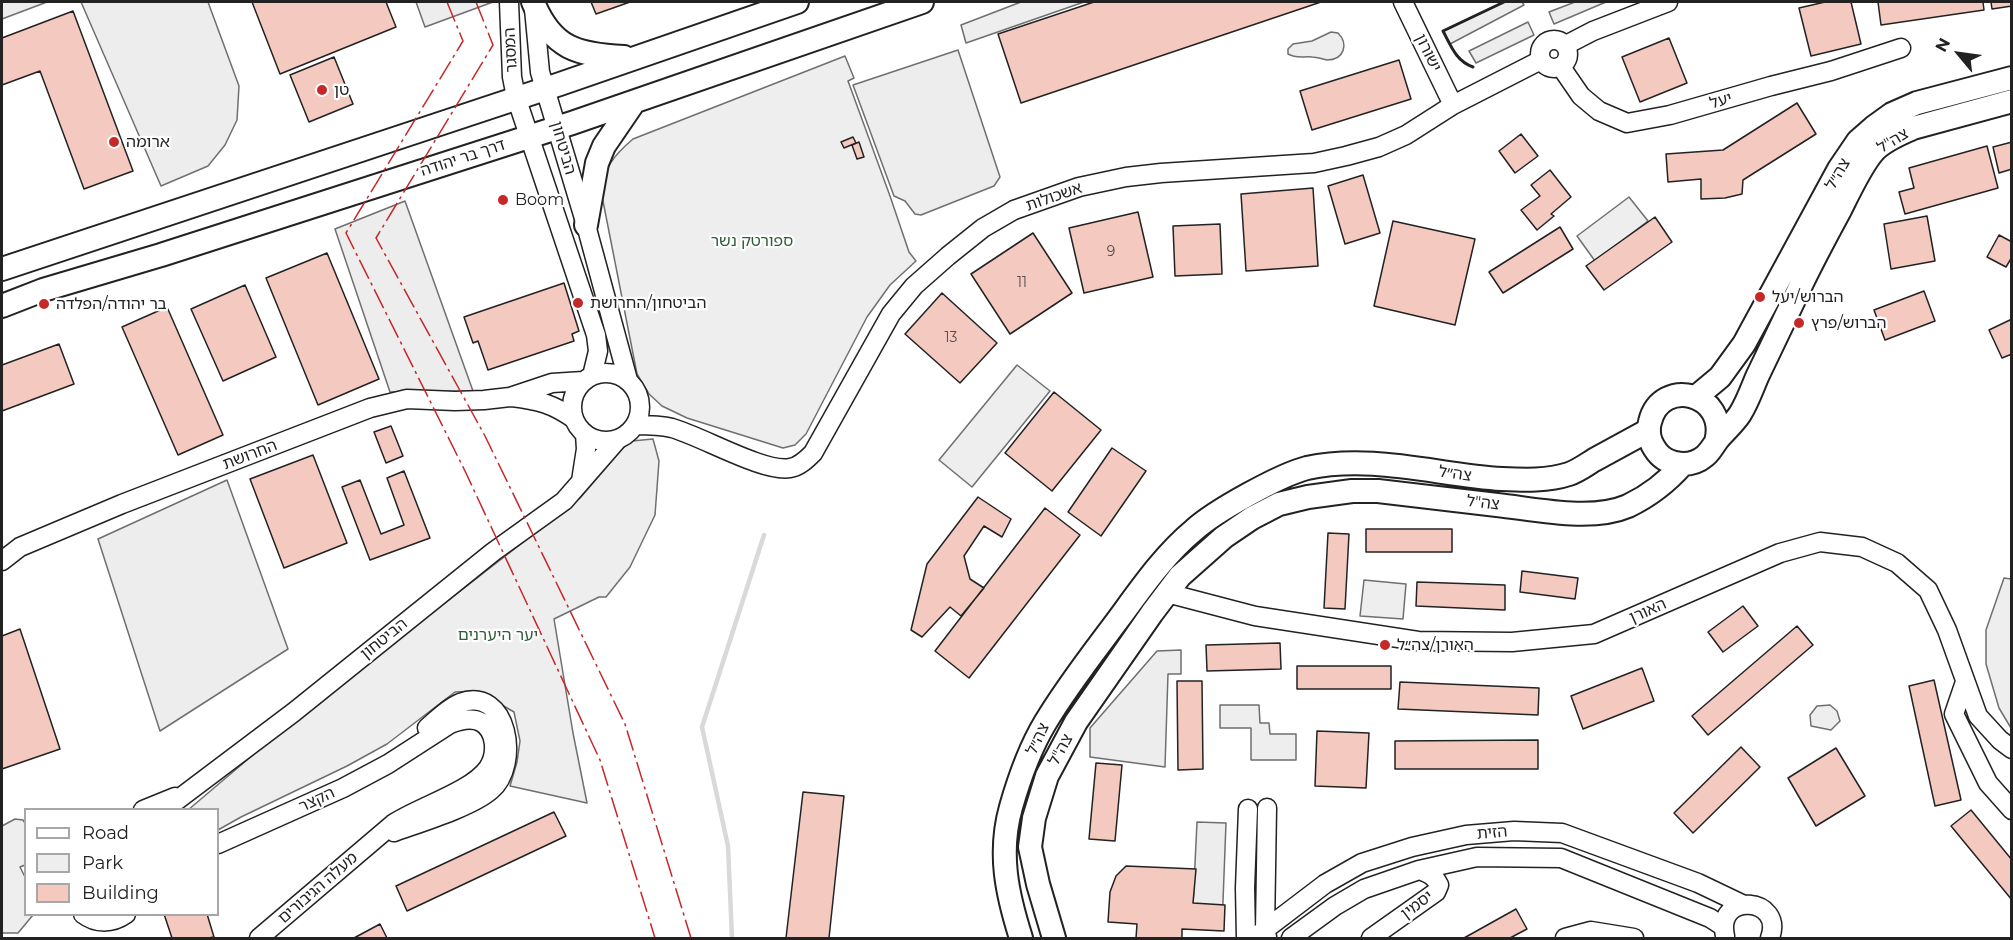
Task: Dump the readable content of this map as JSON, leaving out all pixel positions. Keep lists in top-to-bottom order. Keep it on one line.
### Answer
{"streets":{"main road":["צה\"ל","דרך בר יהודה","צה״ל"],"street":["המסגר","ישורון","יעל","הביטחון","אשכולות","החרושת","האורן","הקצר","הזית","מעלה הגיבורים","יסמין"]},"crossings":[["המסגר","הביטחון"],["ישורון","אשכולות"],["יעל","אשכולות"],["צה\"ל","צה״ל"],["צה\"ל","האורן"],["הביטחון","דרך בר יהודה"],["הביטחון","אשכולות"],["הביטחון","החרושת"],["אשכולות","החרושת"],["הקצר","מעלה הגיבורים"],["הזית","יסמין"]],"parks":["ספורטק נשר","יער היערנים"],"places":["טן","ארומה","Boom","הברוש/יעל","הביטחון/החרושת","בר יהודה/הפלדה","הברוש/פרץ","האורן/צה״ל"],"house_numbers":["9","11","13"],"legend":["Road","Park","Building"],"north":"top left"}
